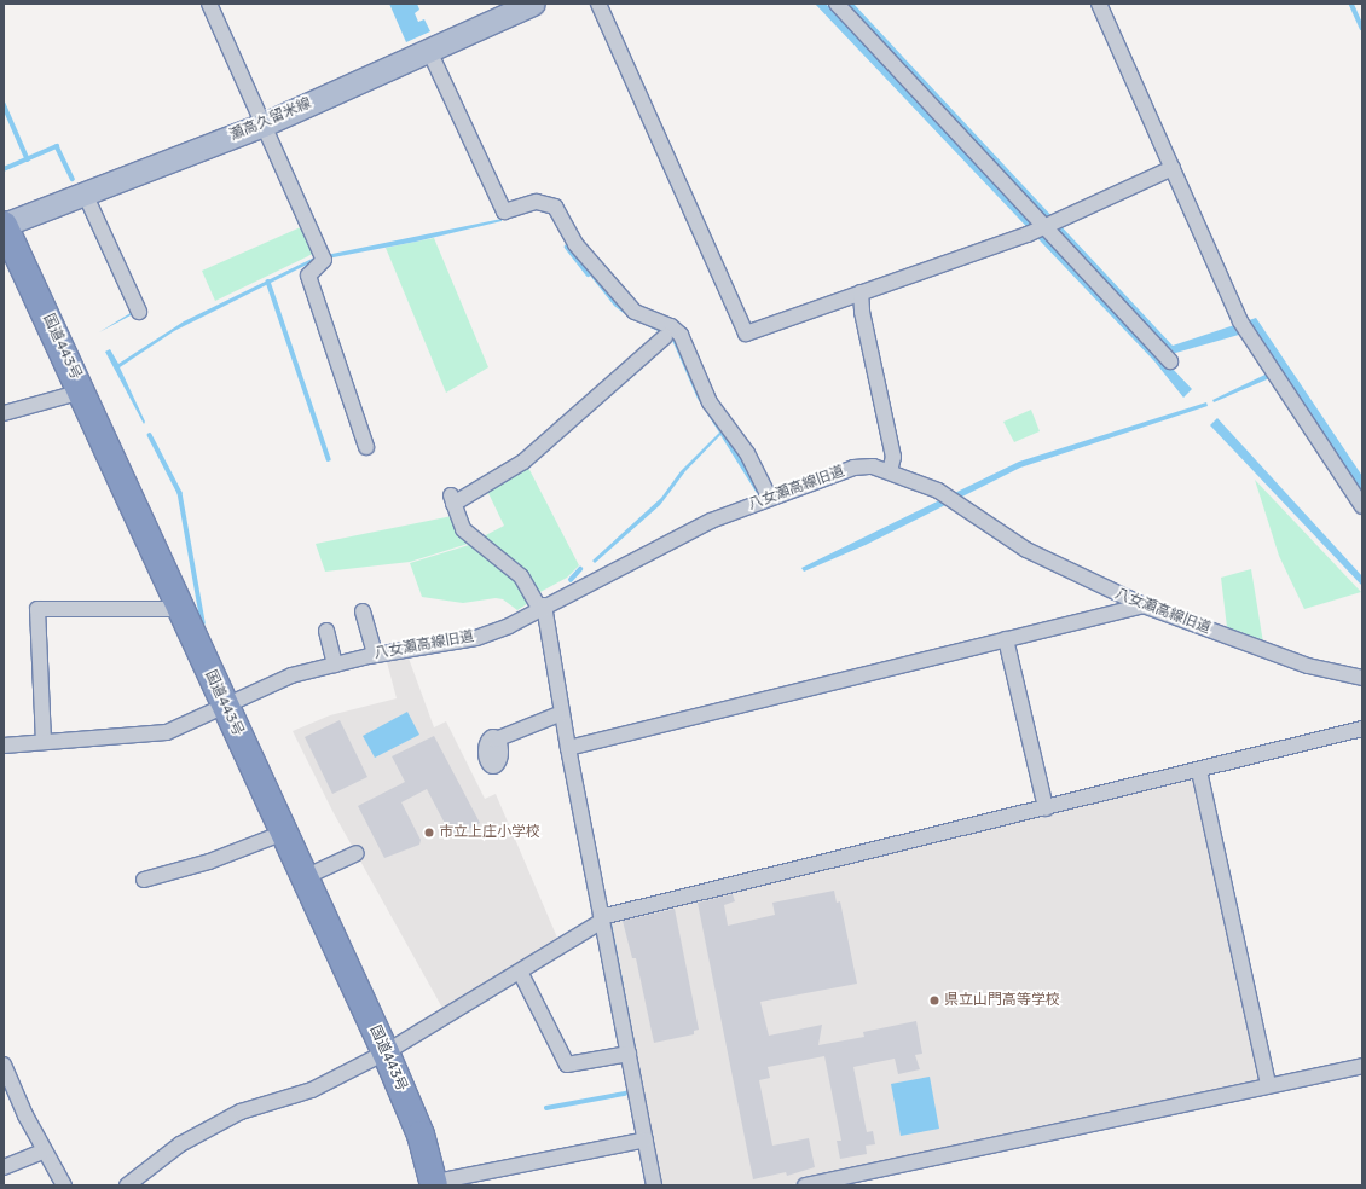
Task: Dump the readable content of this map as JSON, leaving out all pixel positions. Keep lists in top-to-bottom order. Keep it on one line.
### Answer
{"streets":{"highway":["国道443号"],"main road":["瀬高久留米線"],"street":["八女瀬高線旧道"]},"crossings":[["瀬高久留米線","国道443号"],["国道443号","八女瀬高線旧道"]],"places":["市立上庄小学校","県立山門高等学校"]}
